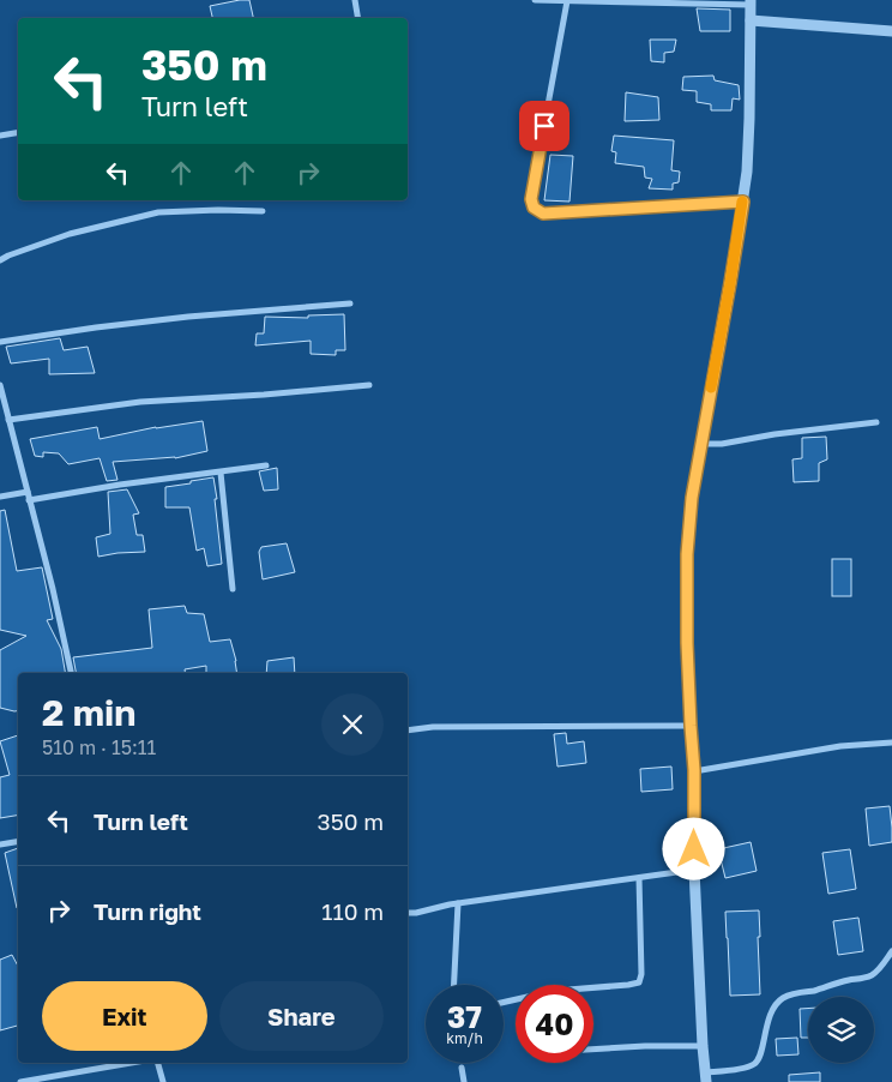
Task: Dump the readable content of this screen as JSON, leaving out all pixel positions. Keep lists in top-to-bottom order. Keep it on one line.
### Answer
{"page":{"turn":["350 m","Turn left"],"heading":["2 min","510 m · 15:11"],"list":[{"name":"Turn left","value":"350 m"},{"name":"Turn right","value":"110 m"}],"buttons":["Exit","Share"],"speed":"37 km/h","limit":"40"}}
